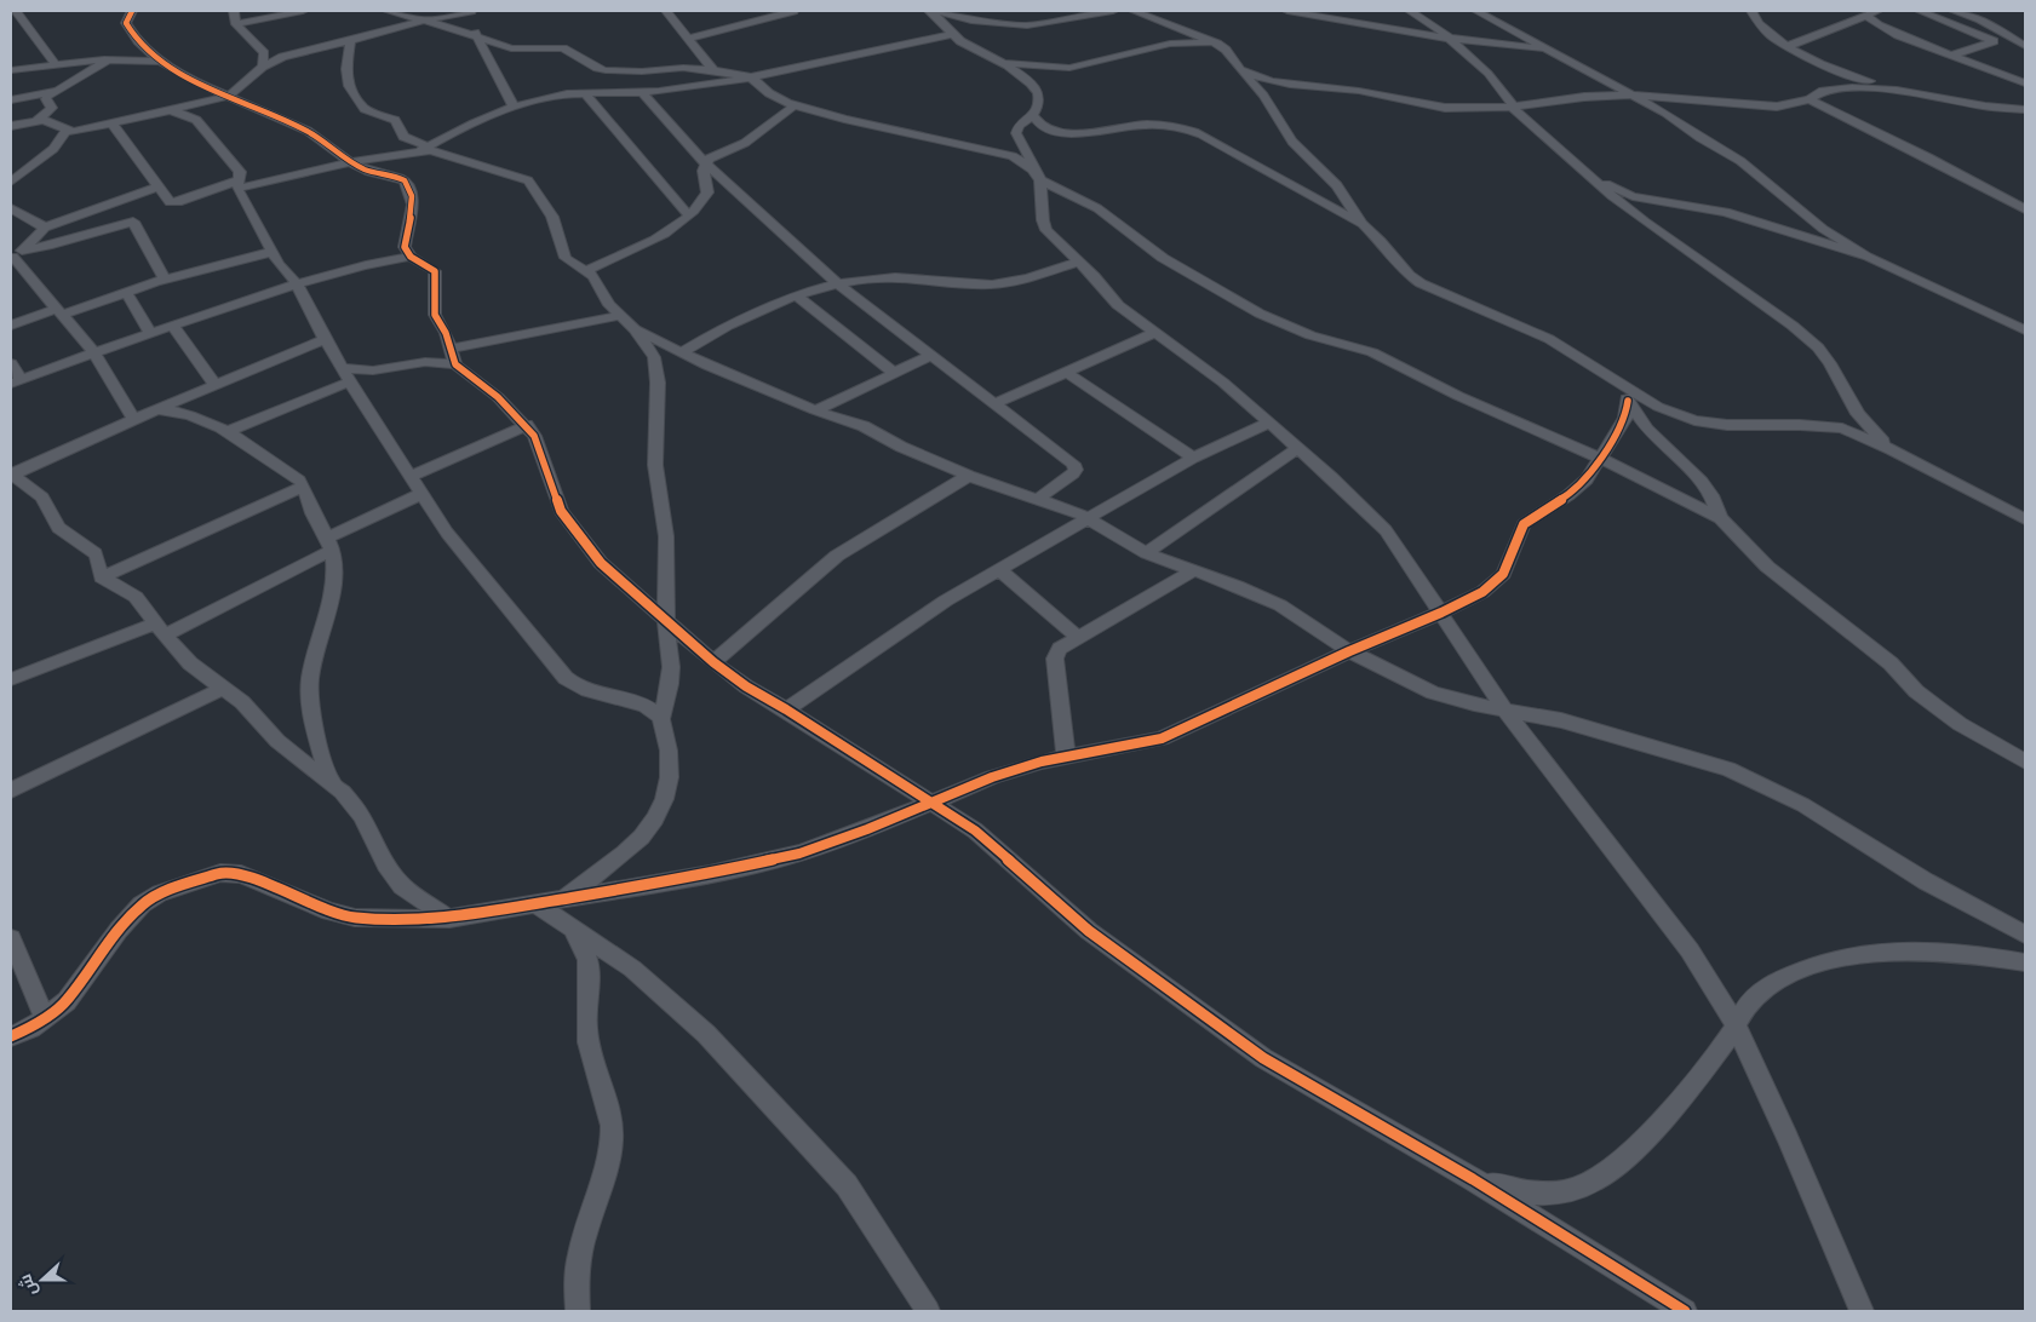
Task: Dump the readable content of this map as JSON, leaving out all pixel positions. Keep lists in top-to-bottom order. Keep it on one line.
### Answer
{"north":"left"}
